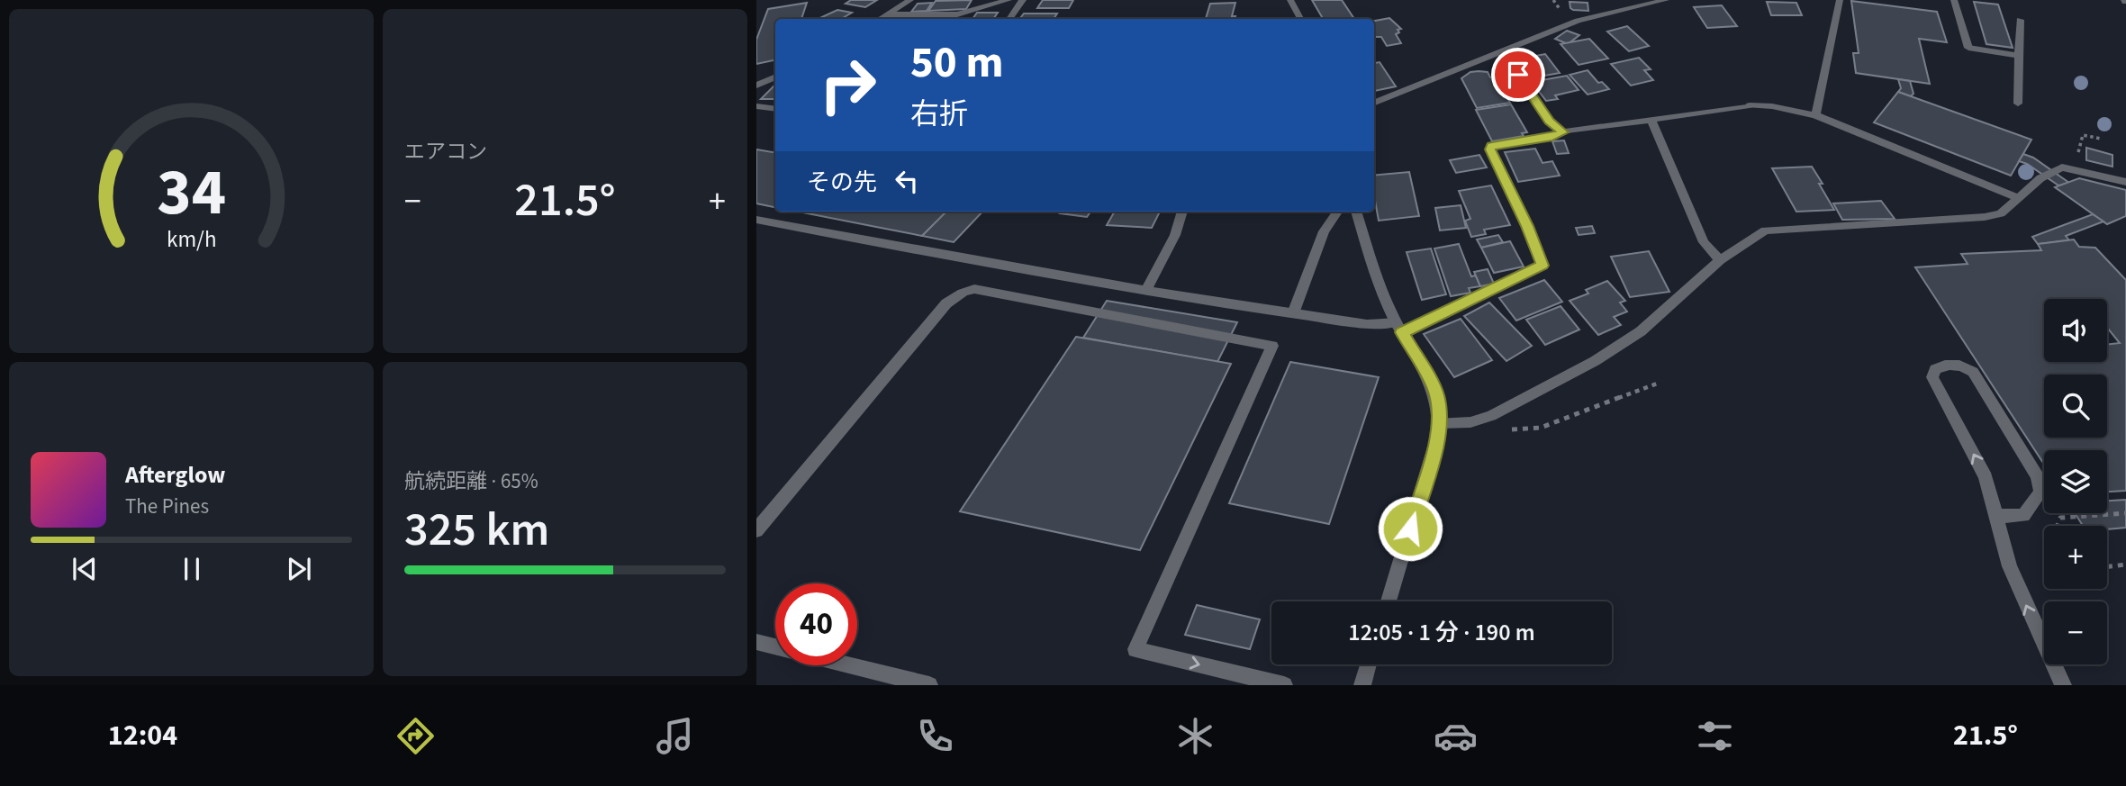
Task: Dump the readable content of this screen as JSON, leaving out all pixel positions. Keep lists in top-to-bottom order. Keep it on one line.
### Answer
{"page":{"tile":["エアコン",["航続距離 · 65%","325 km"]],"turn":["50 m","右折"],"then":"その先","heat":["−","21.5°","+"],"map_buttons":["+","−"],"song":["Afterglow","The Pines"],"limit":"40","trip":"12:05 · 1 分 · 190 m","tabs":["12:04","21.5°"],"gauge":["34","km/h"]}}
